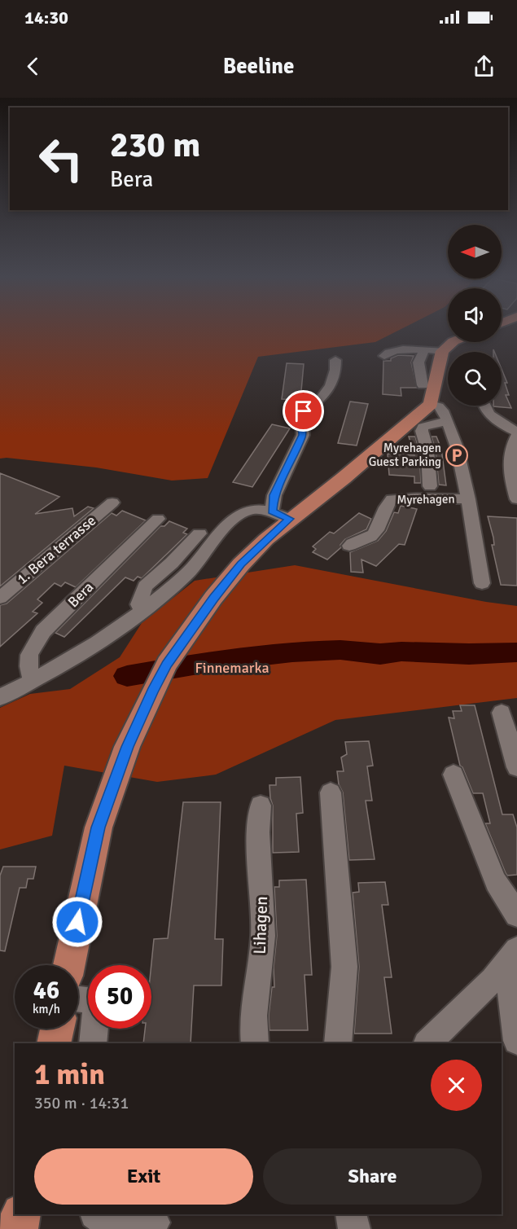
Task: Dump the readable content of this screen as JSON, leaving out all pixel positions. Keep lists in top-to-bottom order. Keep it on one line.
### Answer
{"streets":{"street":["Myrehagen","1. Bera terrasse","Bera","Lihagen"]},"parks":["Finnemarka"],"places":{"parking":["Myrehagen Guest Parking"]},"north":"left","page":{"status":"14:30","header":"Beeline","turn":["230 m","Bera"],"speed":"46 km/h","limit":"50","heading":["1 min","350 m · 14:31"],"buttons":["Exit","Share"]}}
